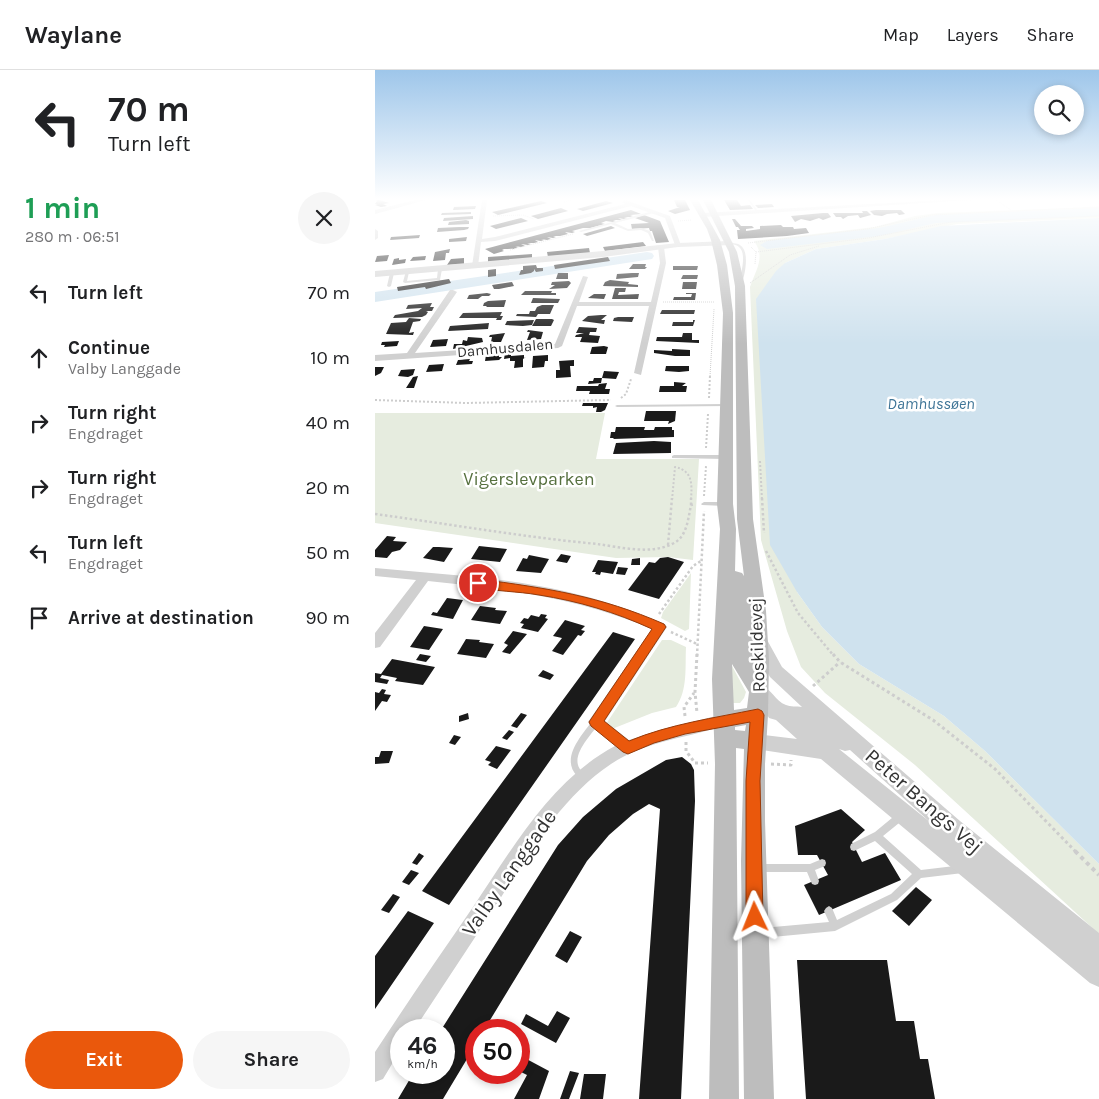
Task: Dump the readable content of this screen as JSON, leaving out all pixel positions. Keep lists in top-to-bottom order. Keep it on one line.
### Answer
{"streets":{"main road":["Roskildevej"],"street":["Damhusdalen","Peter Bangs Vej","Valby Langgade"]},"crossings":[["Roskildevej","Peter Bangs Vej"],["Roskildevej","Valby Langgade"]],"water":["Damhussøen"],"parks":["Vigerslevparken"],"page":{"header":"Waylane","nav":["Map","Layers","Share"],"turn":["70 m","Turn left"],"heading":["1 min","280 m · 06:51"],"list":[{"name":"Turn left","value":"70 m"},{"name":"Continue","note":"Valby Langgade","value":"10 m"},{"name":"Turn right","note":"Engdraget","value":"40 m"},{"name":"Turn right","note":"Engdraget","value":"20 m"},{"name":"Turn left","note":"Engdraget","value":"50 m"},{"name":"Arrive at destination","value":"90 m"}],"speed":"46 km/h","limit":"50","buttons":["Exit","Share"]}}
